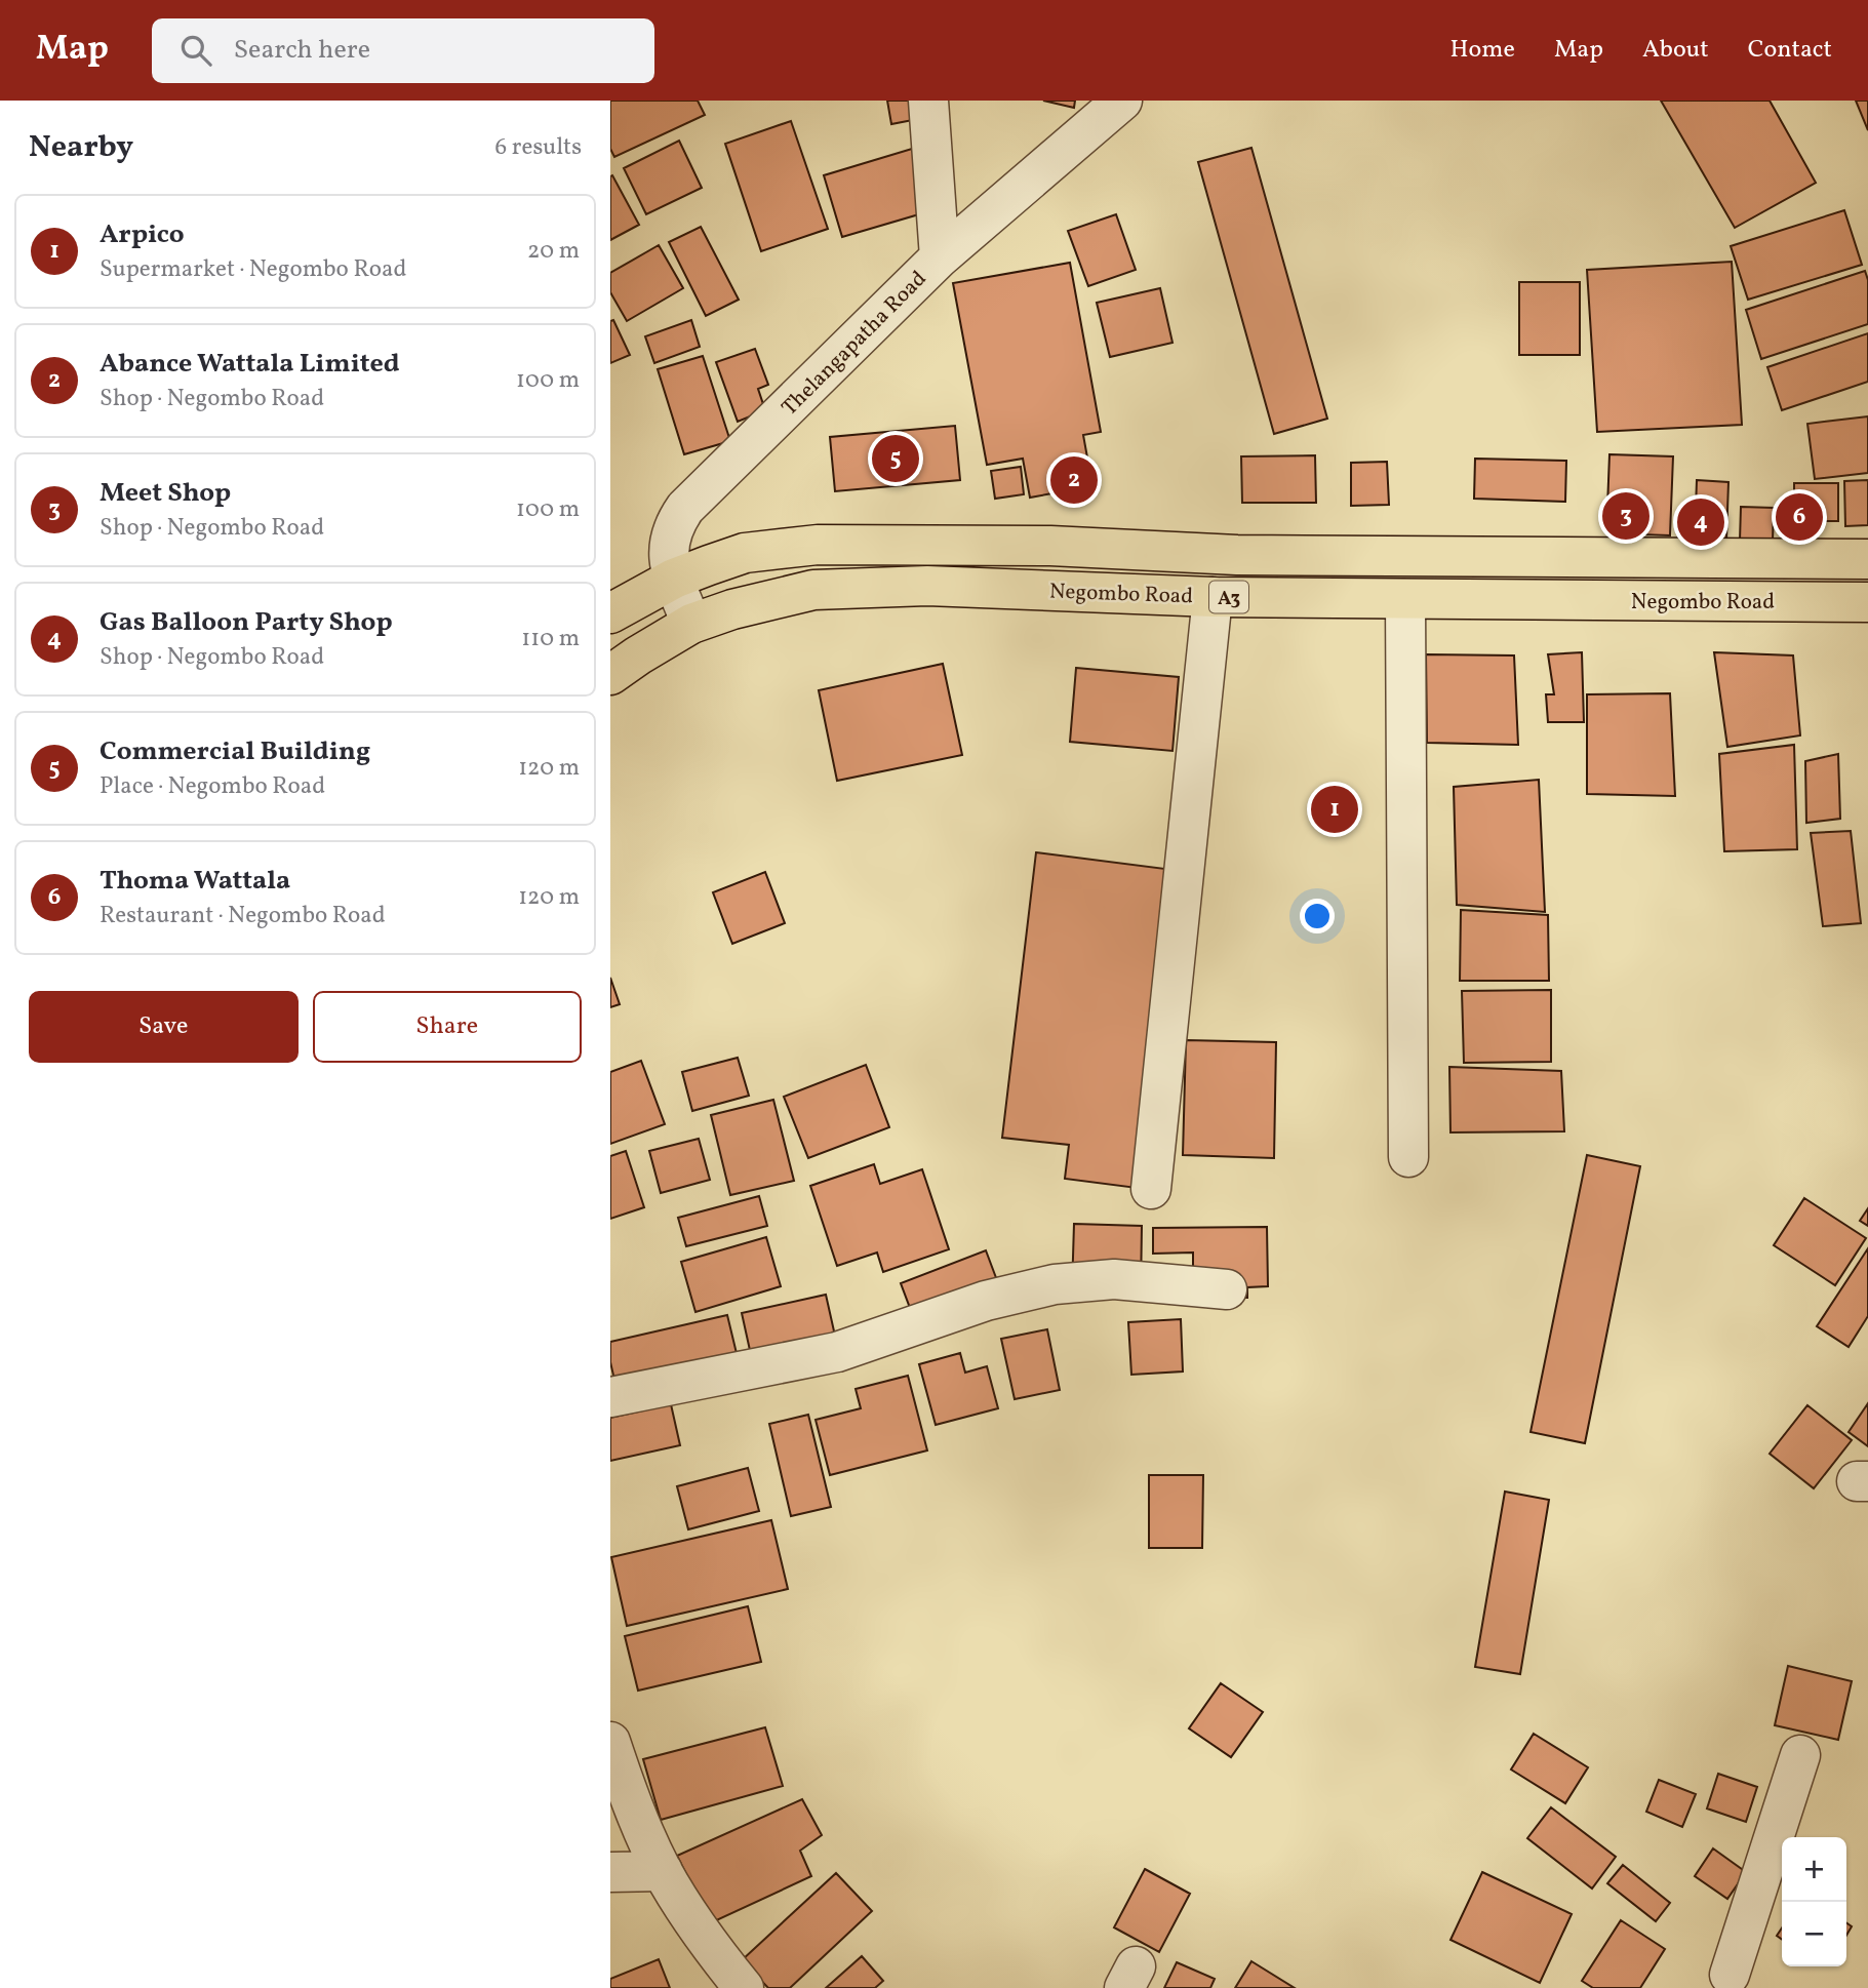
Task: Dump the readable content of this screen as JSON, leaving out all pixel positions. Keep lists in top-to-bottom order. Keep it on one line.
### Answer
{"streets":{"highway":["Negombo Road","A3"],"street":["Thelangapatha Road"]},"crossings":[["Thelangapatha Road","Negombo Road"]],"page":{"header":"Map","search":"Search here","nav":["Home","Map","About","Contact"],"heading":["Nearby","6 results"],"list":[{"mark":"1","name":"Arpico","note":"Supermarket · Negombo Road","value":"20 m"},{"mark":"2","name":"Abance Wattala Limited","note":"Shop · Negombo Road","value":"100 m"},{"mark":"3","name":"Meet Shop","note":"Shop · Negombo Road","value":"100 m"},{"mark":"4","name":"Gas Balloon Party Shop","note":"Shop · Negombo Road","value":"110 m"},{"mark":"5","name":"Commercial Building","note":"Place · Negombo Road","value":"120 m"},{"mark":"6","name":"Thoma Wattala","note":"Restaurant · Negombo Road","value":"120 m"}],"pins":["5","2","3","6","4","1"],"buttons":["Save","Share"],"map_buttons":["+","−"]}}
